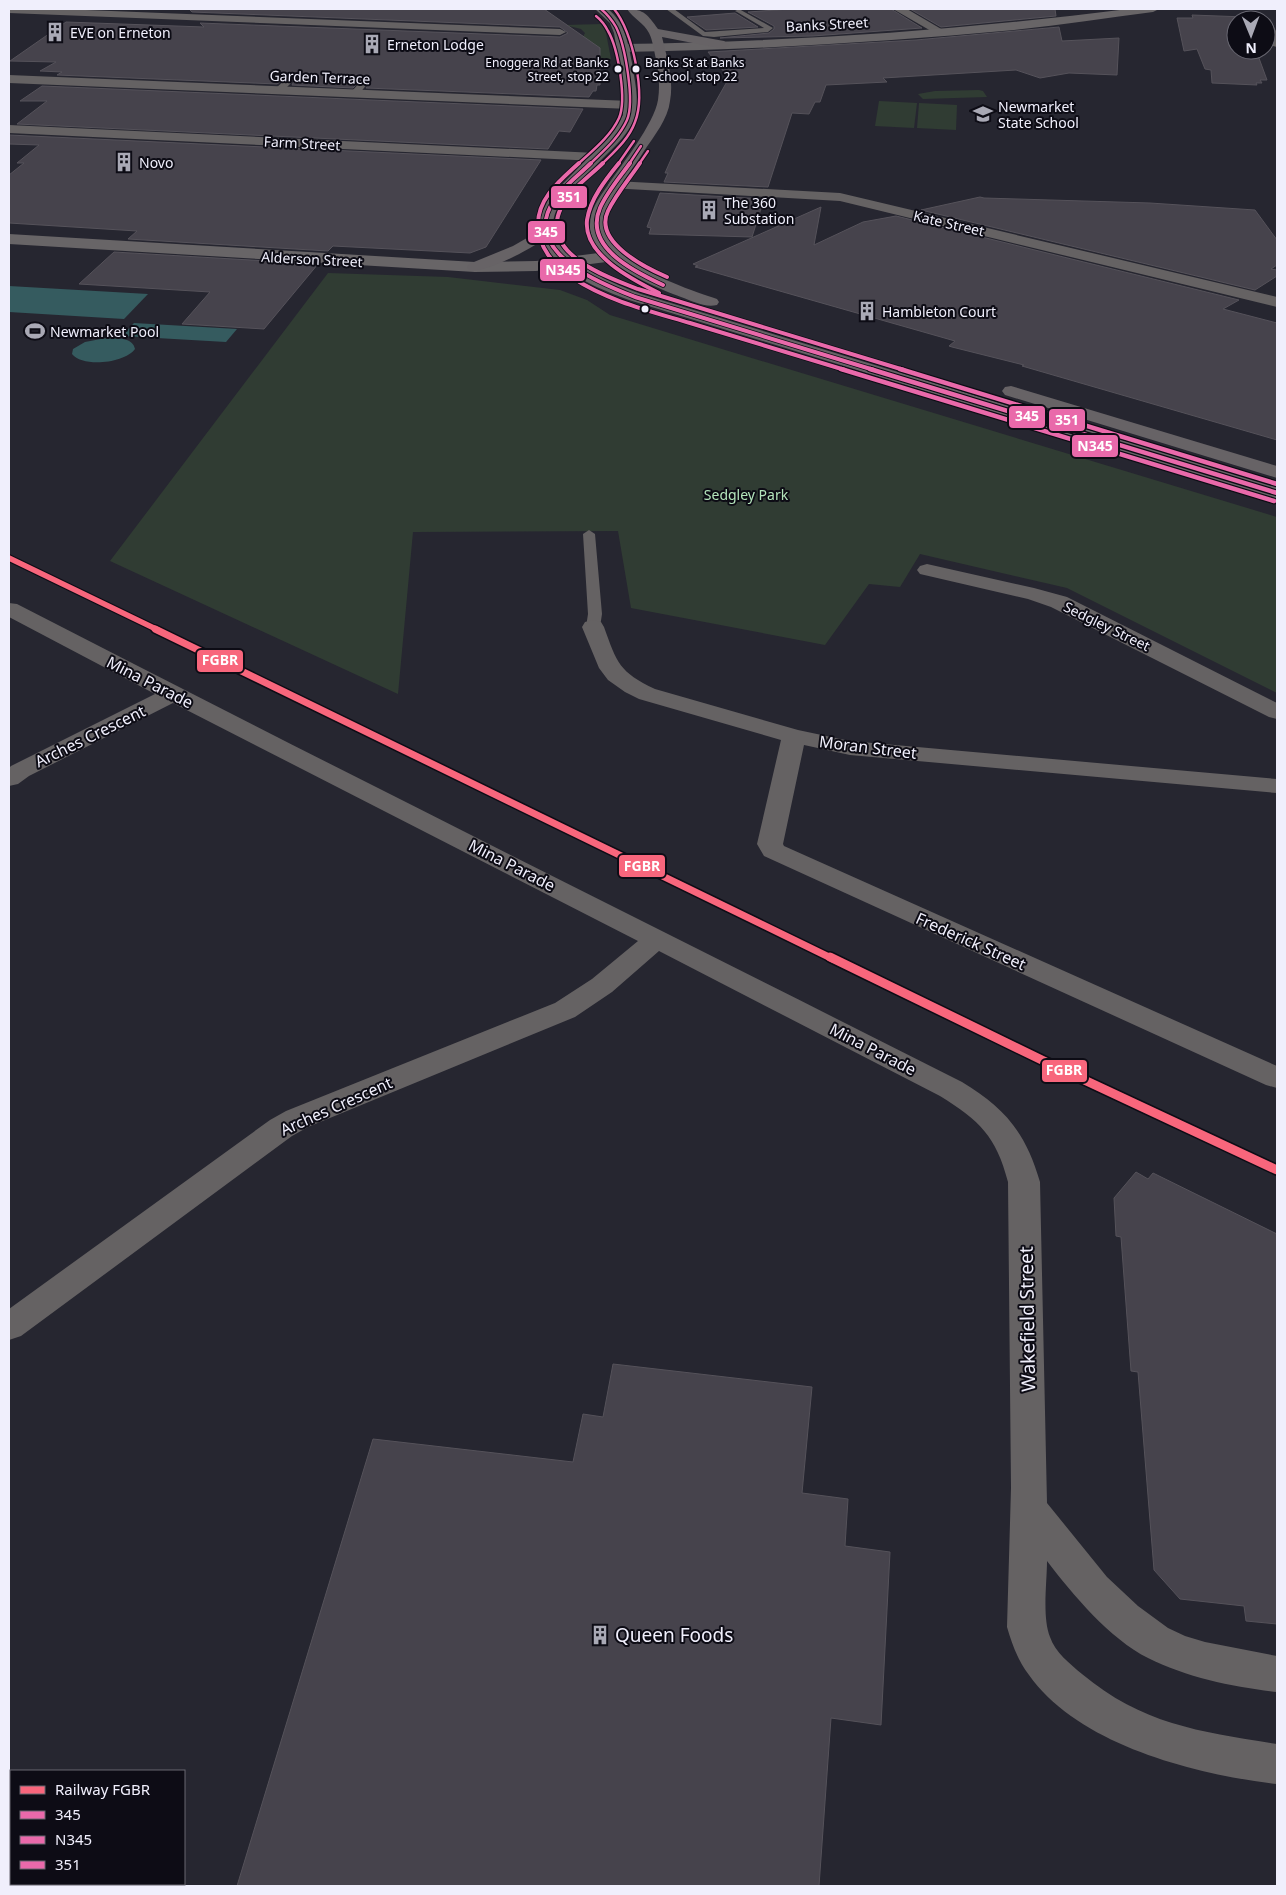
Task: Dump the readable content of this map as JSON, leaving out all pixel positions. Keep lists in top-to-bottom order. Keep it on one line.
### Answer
{"streets":{"main road":["Banks Street","Alderson Street"],"street":["Garden Terrace","Farm Street","Kate Street","Sedgley Street","Mina Parade","Arches Crescent","Moran Street","Frederick Street","Wakefield Street"]},"crossings":[["Mina Parade","Arches Crescent"],["Mina Parade","Wakefield Street"],["Moran Street","Frederick Street"]],"parks":["Sedgley Park"],"places":{"building":["EVE on Erneton","Erneton Lodge","Novo","The 360 Substation","Hambleton Court","Queen Foods"],"other":["Enoggera Rd at Banks Street, stop 22","Banks St at Banks - School, stop 22"],"school or university":["Newmarket State School"],"sports":["Newmarket Pool"]},"lines":["transit line 345","transit line 351","transit line N345","rail line FGBR"],"legend":["Railway FGBR","345","N345","351"],"north":"bottom"}
